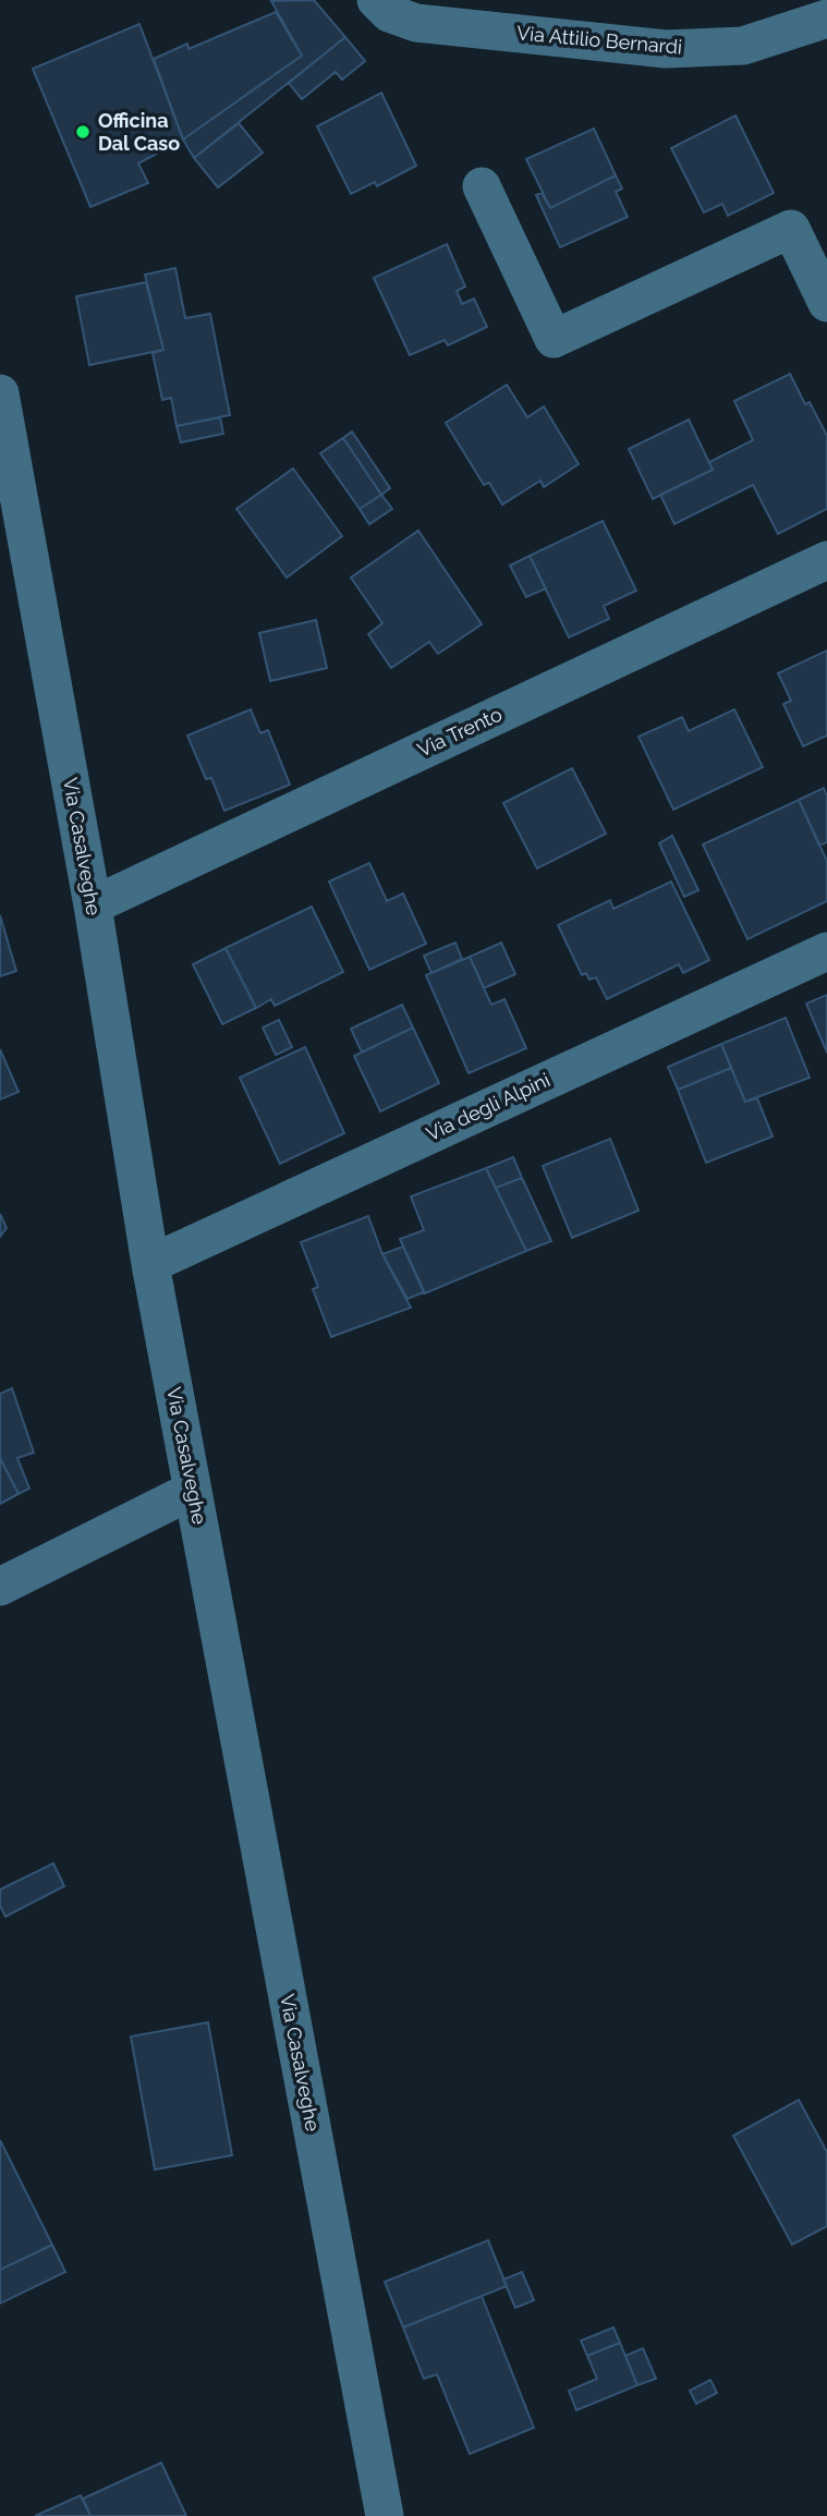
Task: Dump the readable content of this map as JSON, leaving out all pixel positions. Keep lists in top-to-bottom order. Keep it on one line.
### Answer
{"streets":{"street":["Via Attilio Bernardi","Via Trento","Via Casalveghe","Via degli Alpini"]},"crossings":[["Via Trento","Via Casalveghe"],["Via Casalveghe","Via degli Alpini"]],"places":["Officina Dal Caso"]}
